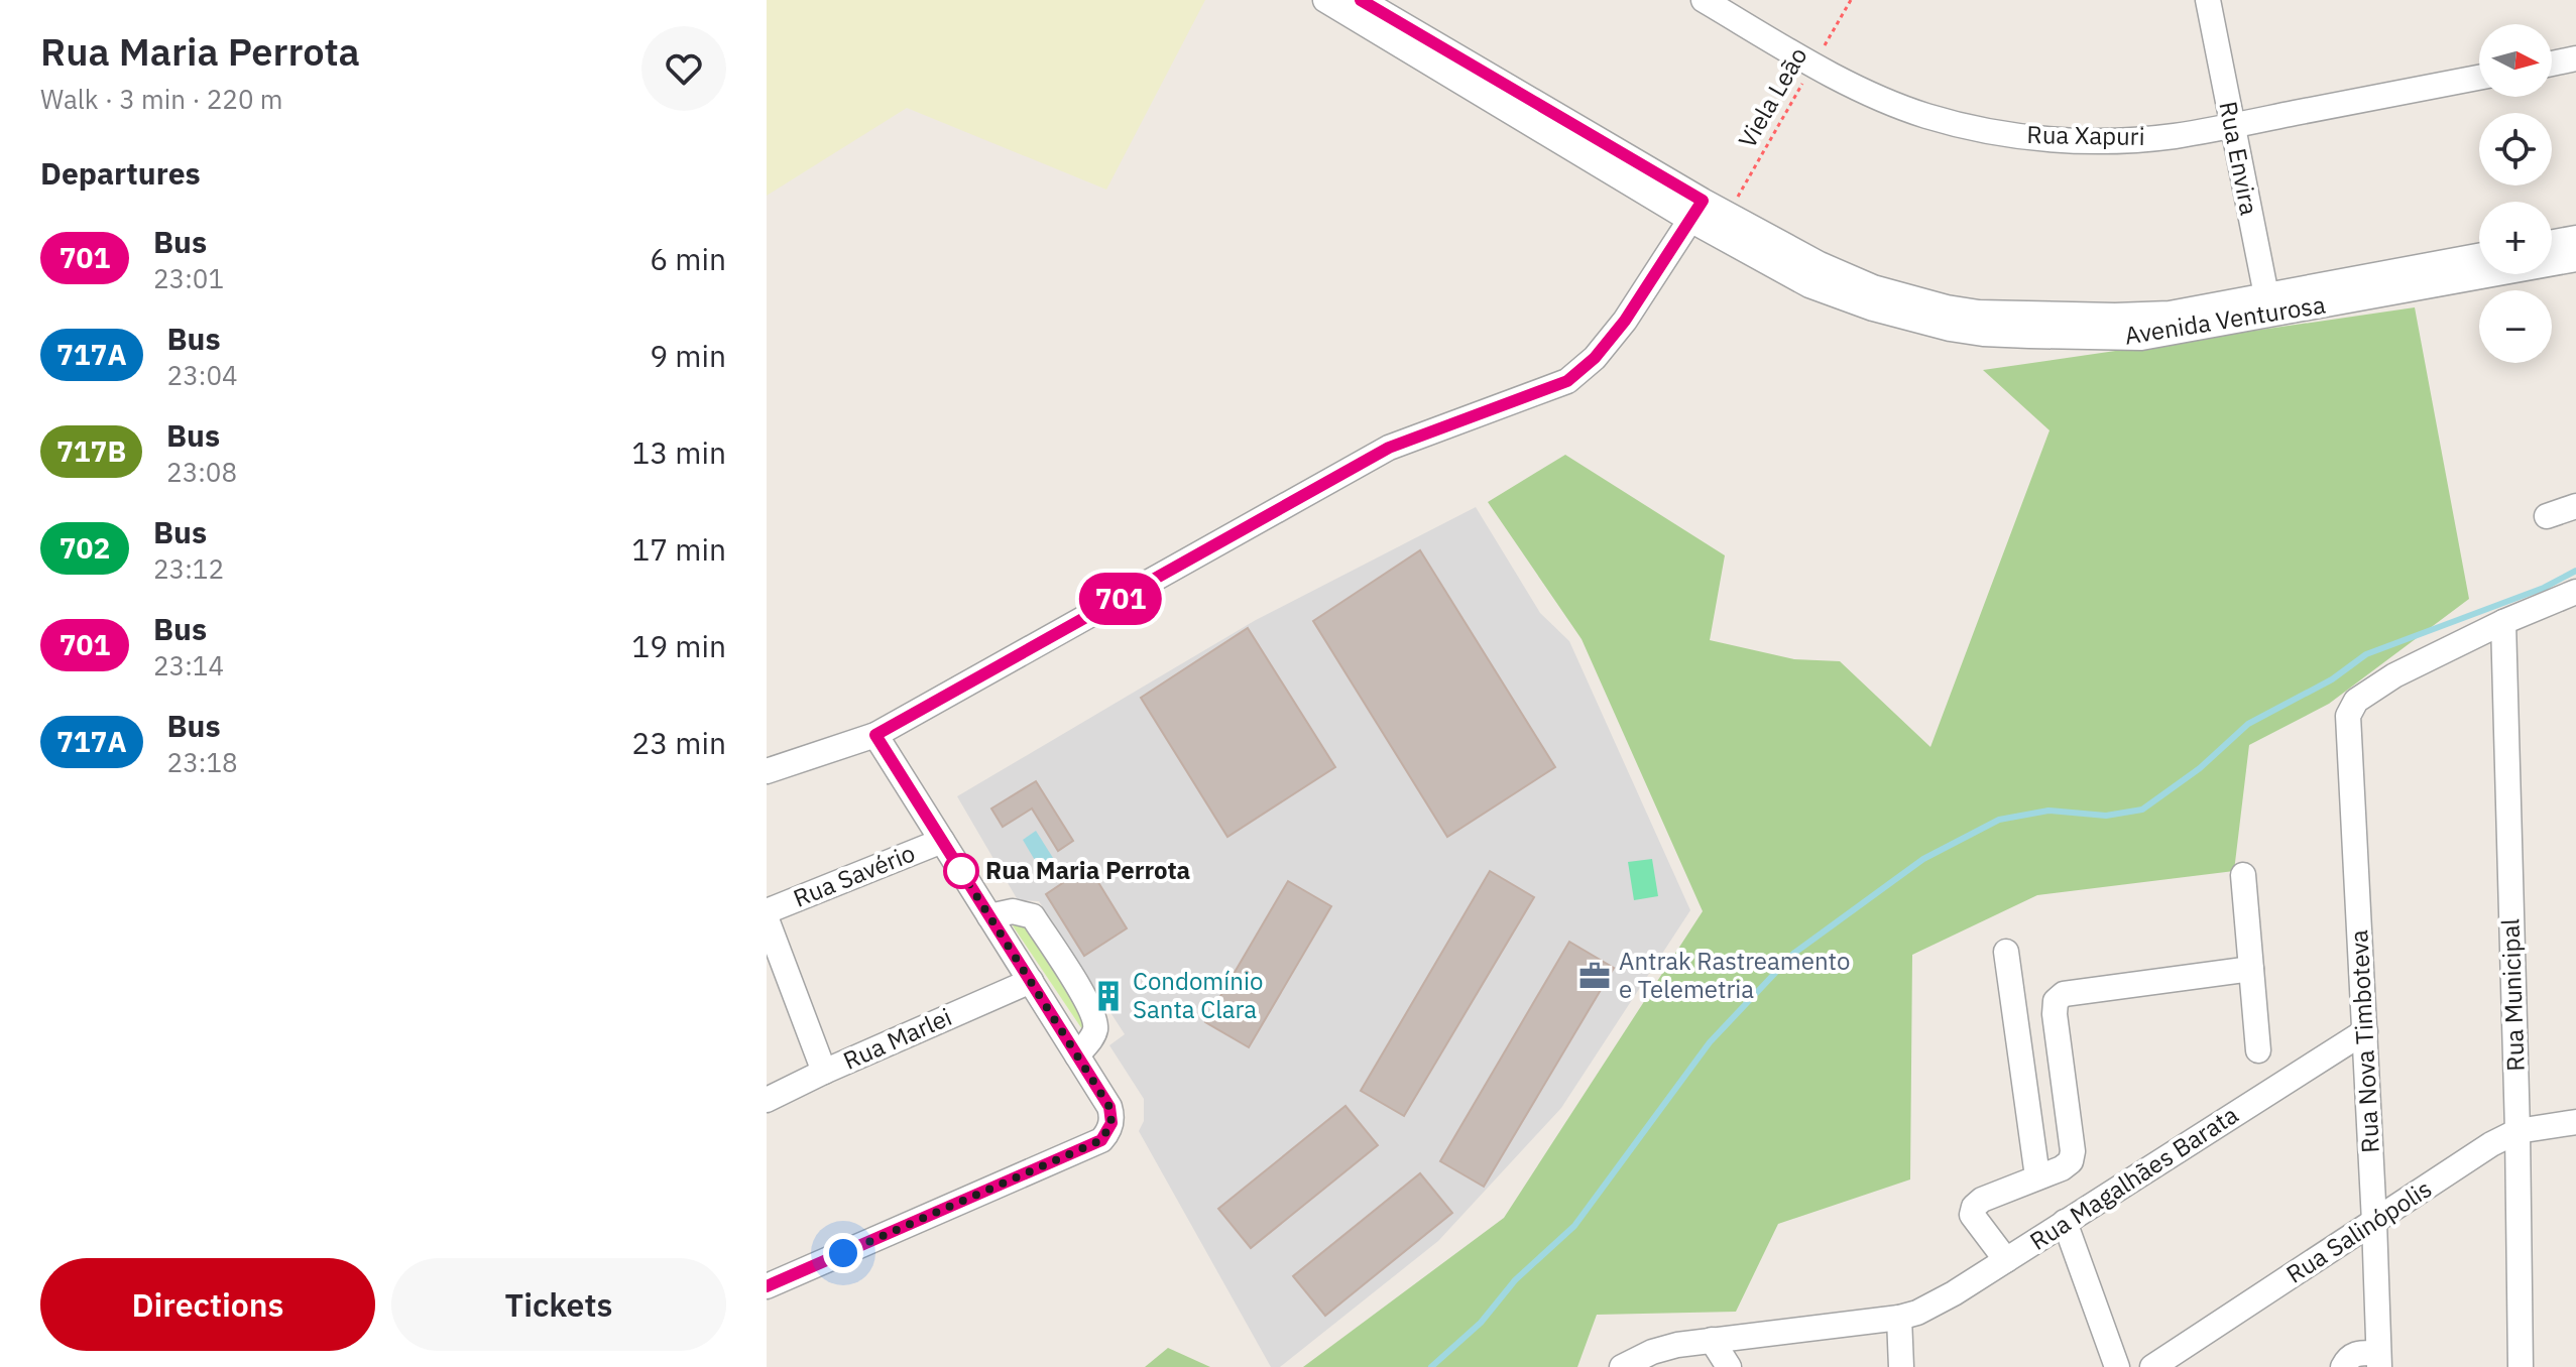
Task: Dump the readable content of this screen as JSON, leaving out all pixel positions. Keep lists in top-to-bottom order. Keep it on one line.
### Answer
{"streets":{"street":["Rua Xapuri","Rua Envira","Avenida Venturosa","Rua Savério","Rua Municipal","Rua Marlei","Rua Nova Timboteva","Rua Magalhães Barata","Rua Salinópolis"],"path":["Viela Leão"]},"crossings":[["Viela Leão","Rua Xapuri"],["Viela Leão","Avenida Venturosa"],["Rua Xapuri","Rua Envira"],["Rua Envira","Avenida Venturosa"],["Rua Municipal","Rua Nova Timboteva"],["Rua Municipal","Rua Salinópolis"],["Rua Nova Timboteva","Rua Magalhães Barata"],["Rua Nova Timboteva","Rua Salinópolis"]],"places":{"other":["Rua Maria Perrota"],"office":["Antrak Rastreamento e Telemetria"],"building":["Condomínio Santa Clara"]},"lines":["bus line 701"],"north":"right","page":{"heading":[["Rua Maria Perrota","Walk · 3 min · 220 m"],"Departures"],"on_map":"701","map_buttons":["+","−"],"list":[{"mark":"701","name":"Bus","note":"23:01","value":"6 min"},{"mark":"717A","name":"Bus","note":"23:04","value":"9 min"},{"mark":"717B","name":"Bus","note":"23:08","value":"13 min"},{"mark":"702","name":"Bus","note":"23:12","value":"17 min"},{"mark":"701","name":"Bus","note":"23:14","value":"19 min"},{"mark":"717A","name":"Bus","note":"23:18","value":"23 min"}],"buttons":["Directions","Tickets"]}}
